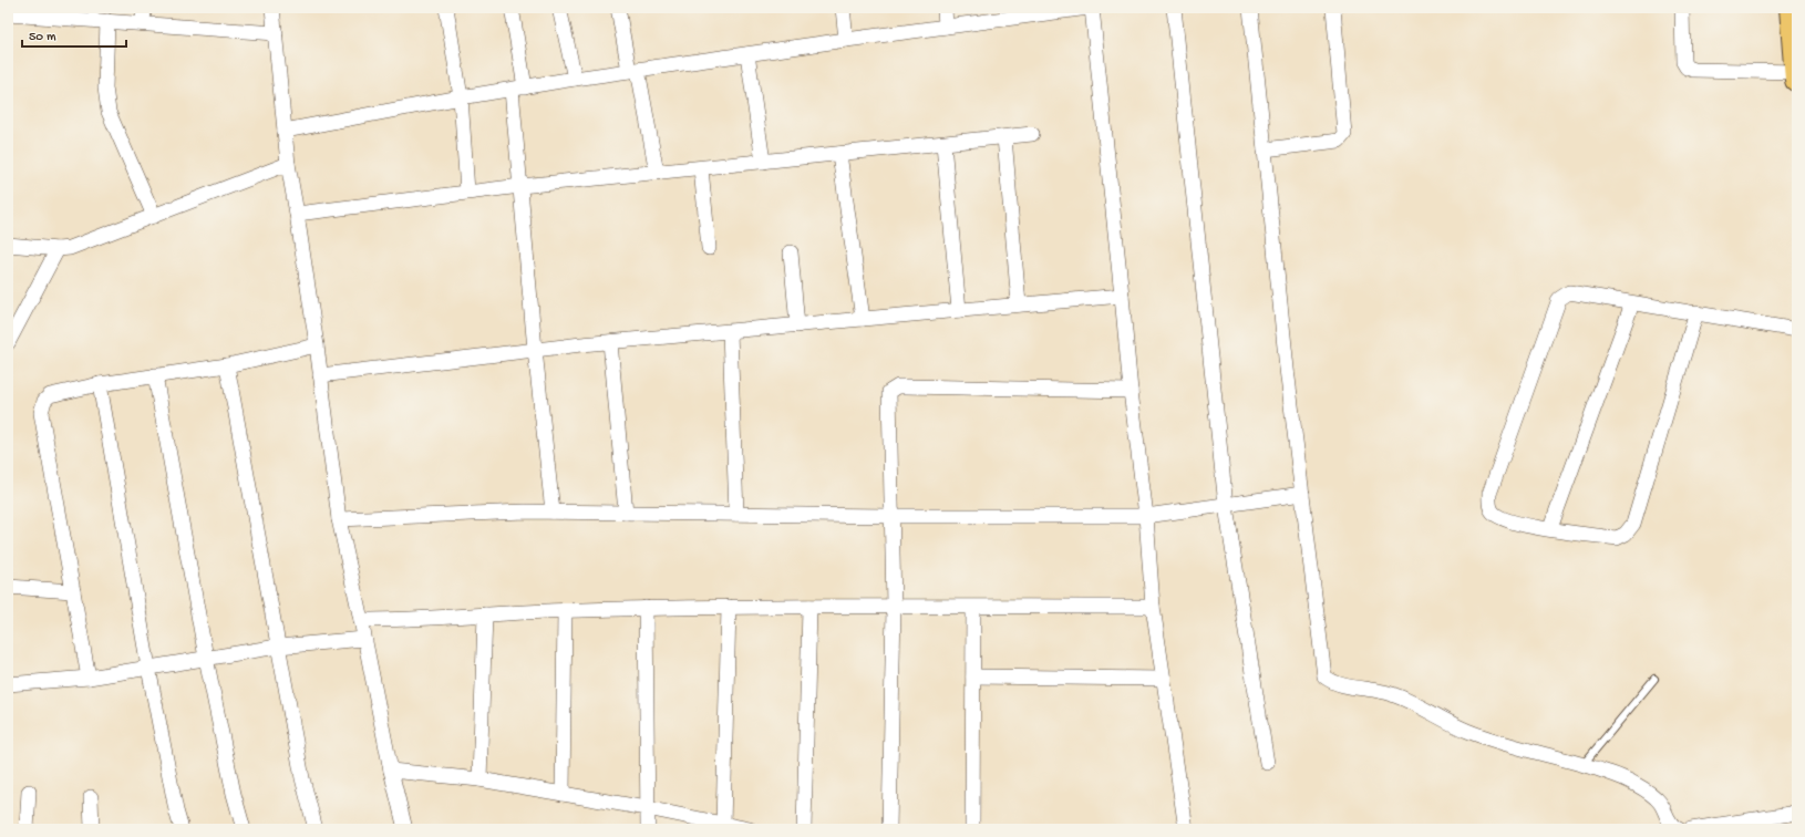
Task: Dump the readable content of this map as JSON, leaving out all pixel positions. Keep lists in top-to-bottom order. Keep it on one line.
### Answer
{"scale_bar":"50 m"}
